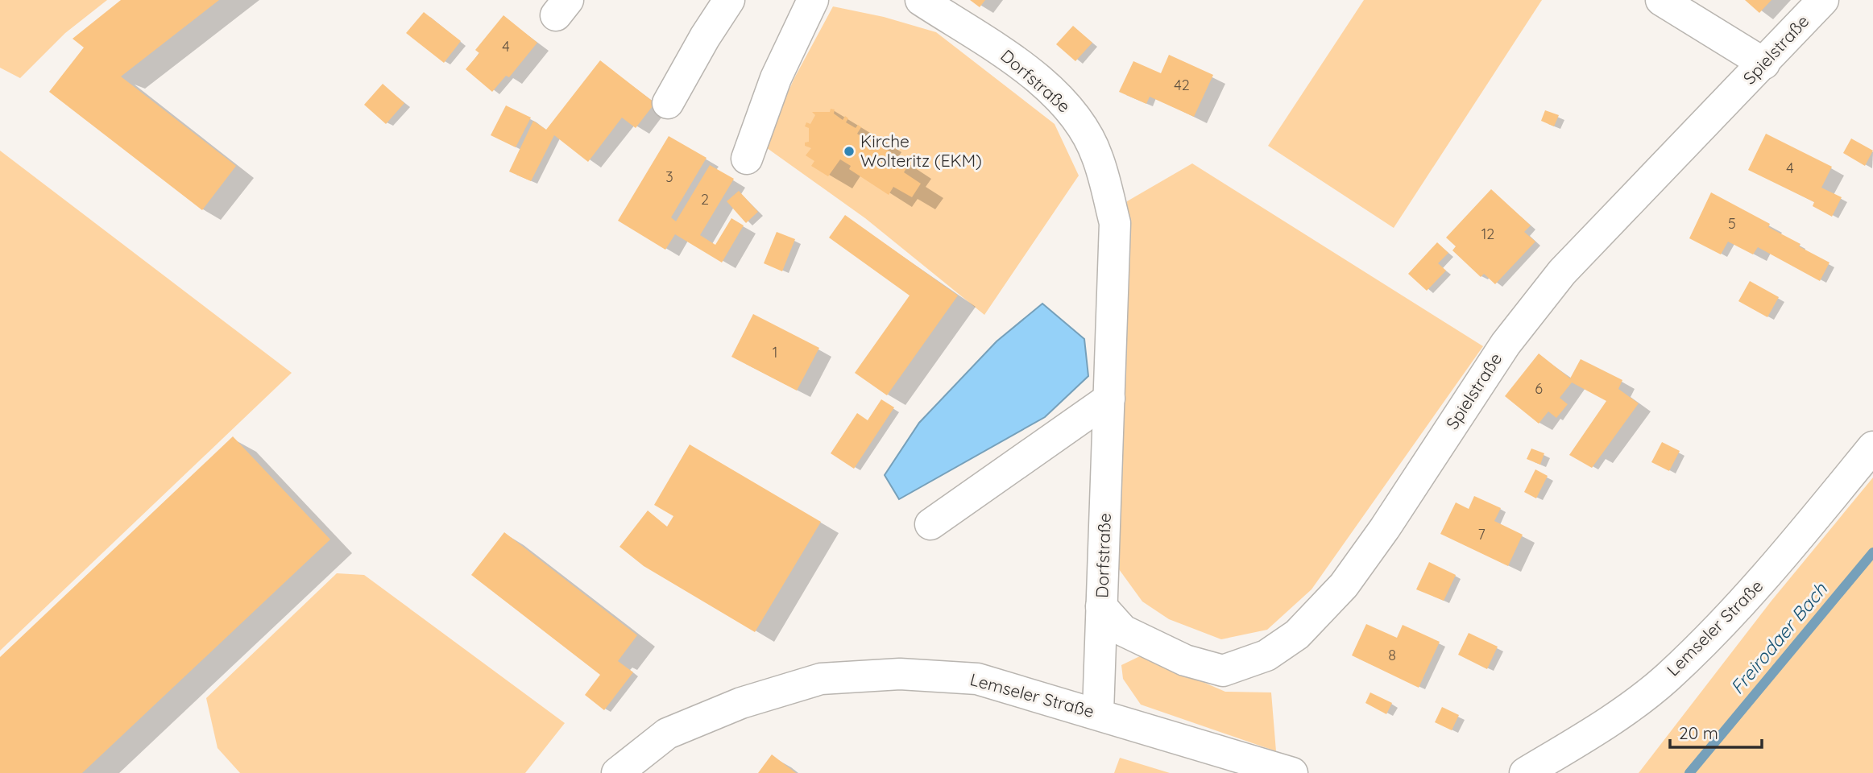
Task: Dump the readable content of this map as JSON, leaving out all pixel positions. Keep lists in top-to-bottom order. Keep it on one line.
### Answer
{"streets":{"street":["Spielstraße","Dorfstraße","Lemseler Straße"]},"crossings":[["Spielstraße","Dorfstraße"],["Dorfstraße","Lemseler Straße"]],"water":["Freirodaer Bach"],"places":["Kirche Wolteritz (EKM)"],"house_numbers":["4","42","4","3","2","5","12","1","6","7","8"],"scale_bar":"20 m"}
